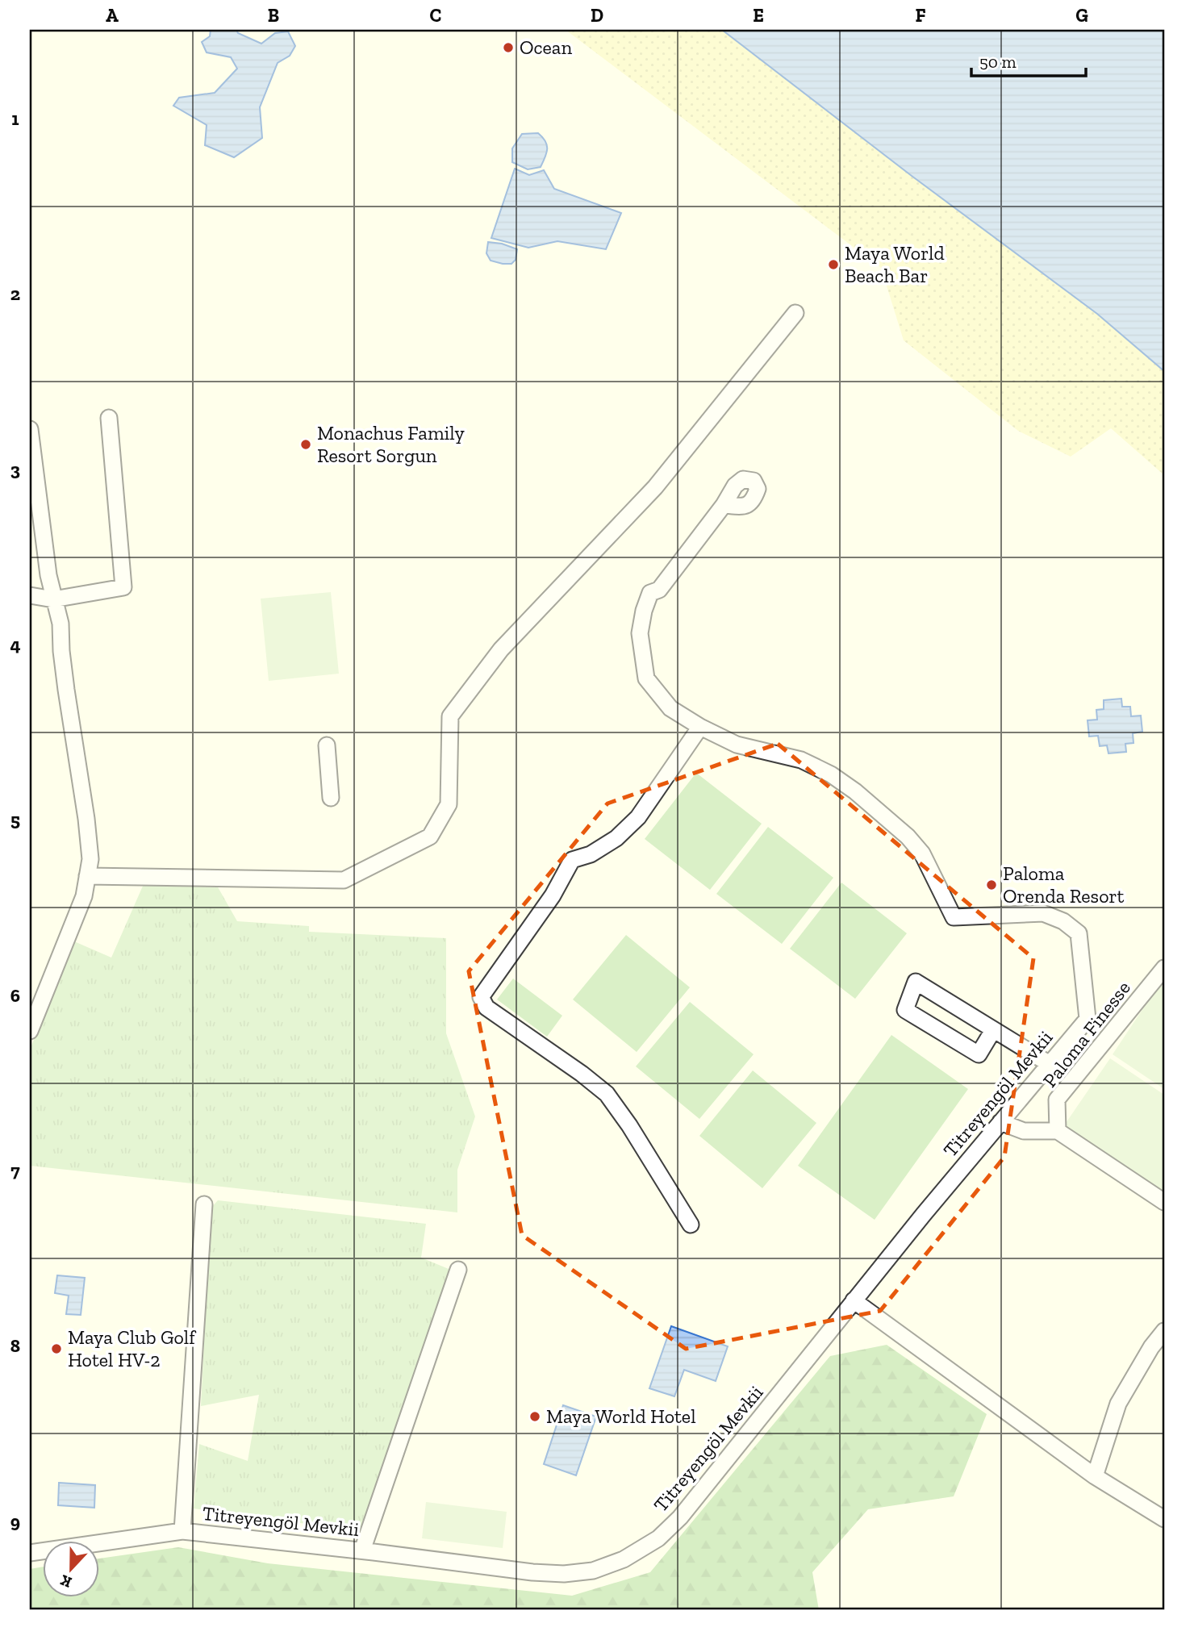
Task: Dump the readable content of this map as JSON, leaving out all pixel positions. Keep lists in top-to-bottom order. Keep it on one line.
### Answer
{"streets":{"street":["Paloma Finesse","Titreyengöl Mevkii"]},"places":["Ocean","Maya World Beach Bar","Monachus Family Resort Sorgun","Paloma Orenda Resort","Maya Club Golf Hotel HV-2","Maya World Hotel"],"scale_bar":"50 m","north":"bottom","grid":{"columns":["A","B","C","D","E","F","G"],"rows":["1","2","3","4","5","6","7","8","9"]}}
